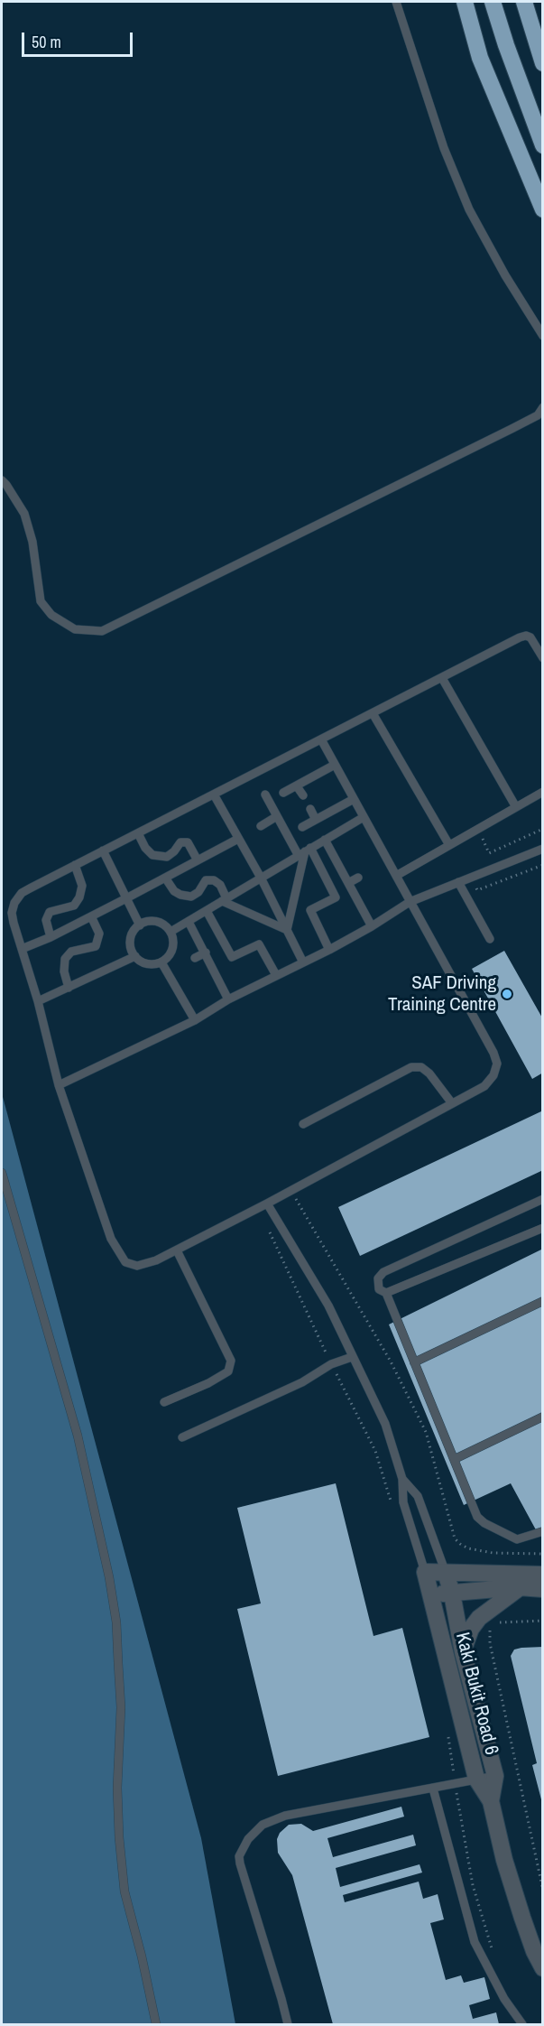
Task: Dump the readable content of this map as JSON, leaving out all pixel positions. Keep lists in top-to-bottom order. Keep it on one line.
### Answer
{"streets":{"street":["Kaki Bukit Road 6"]},"places":["SAF Driving Training Centre"],"scale_bar":"50 m"}
